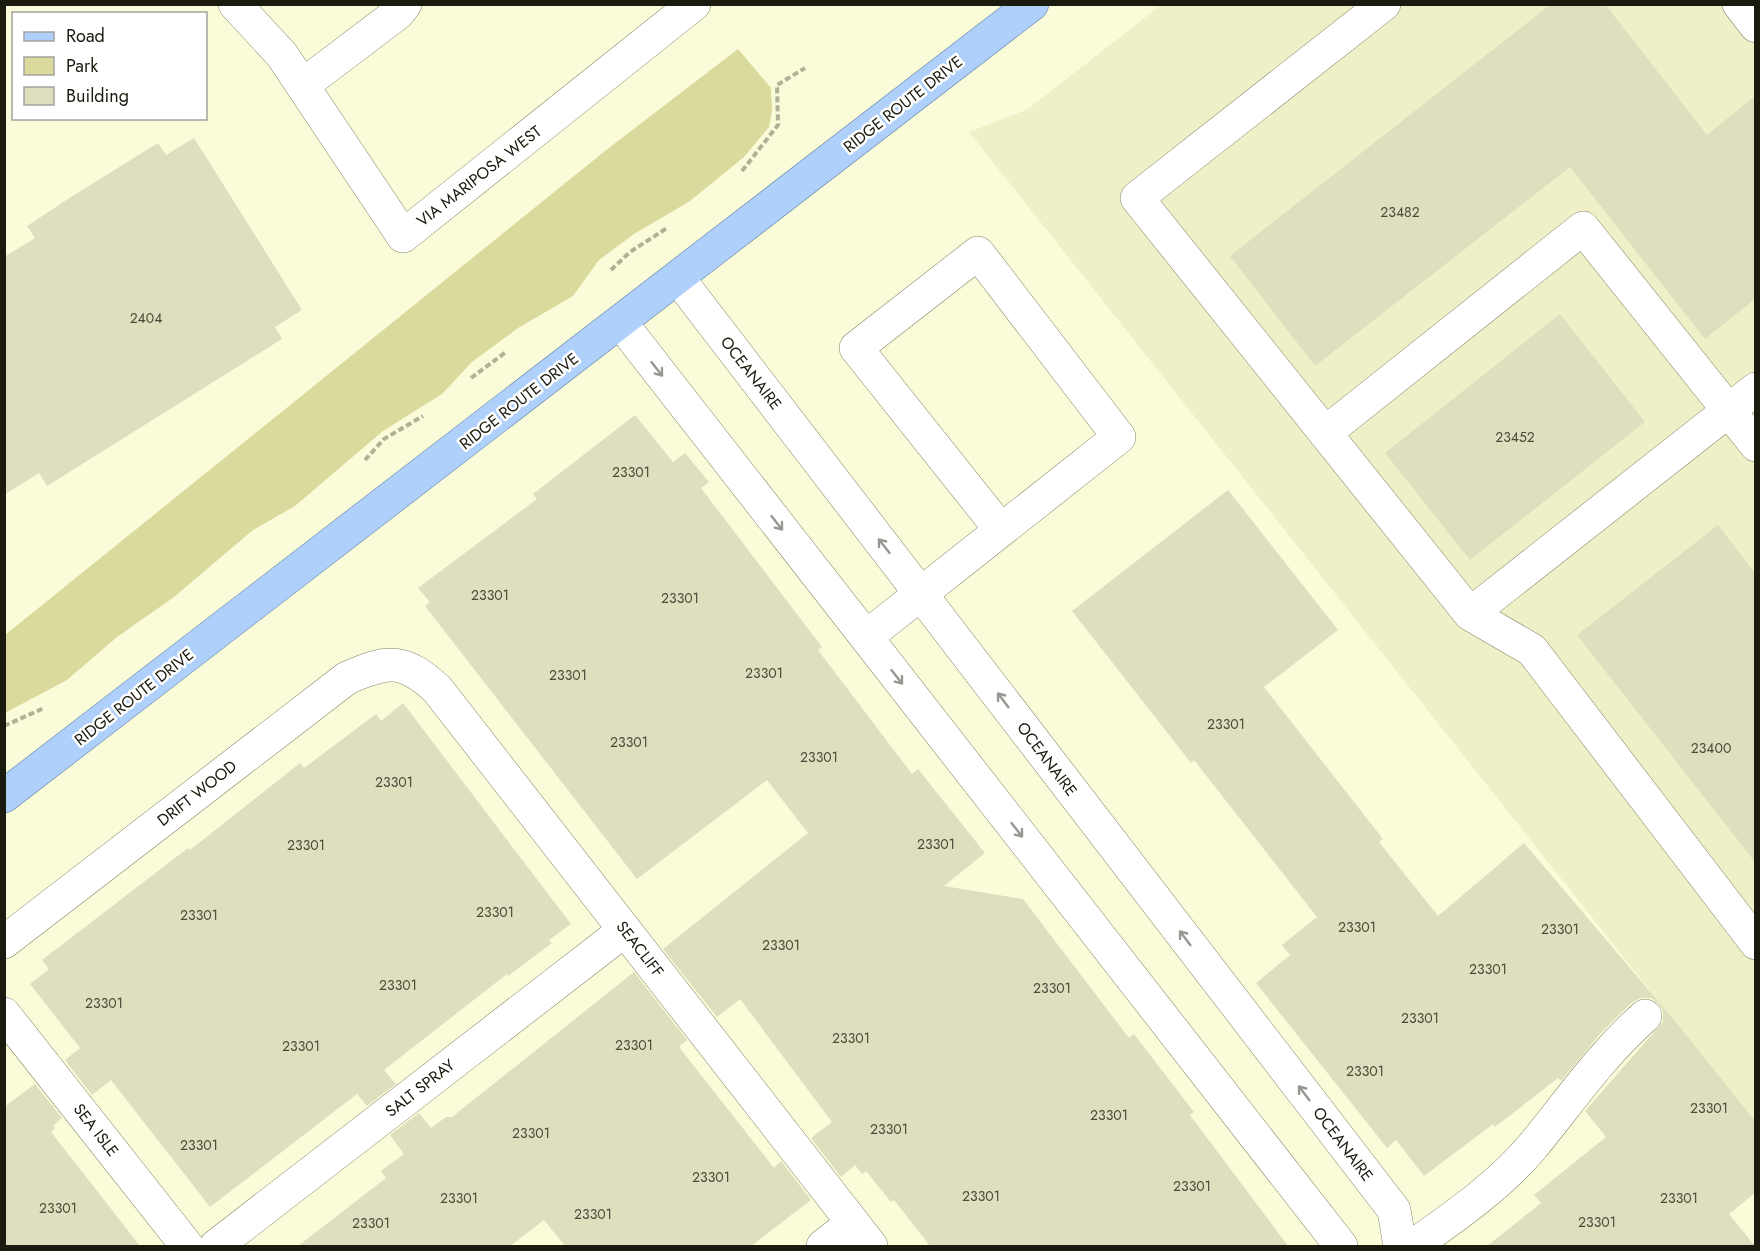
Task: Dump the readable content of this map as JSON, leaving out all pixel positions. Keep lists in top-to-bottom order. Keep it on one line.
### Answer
{"streets":{"main road":["RIDGE ROUTE DRIVE"],"street":["VIA MARIPOSA WEST","OCEANAIRE","DRIFT WOOD","SEACLIFF","SALT SPRAY","SEA ISLE"]},"crossings":[["RIDGE ROUTE DRIVE","OCEANAIRE"],["DRIFT WOOD","SEACLIFF"],["SEACLIFF","SALT SPRAY"]],"house_numbers":["23482","2404","23452","23301","23301","23301","23301","23301","23301","23301","23400","23301","23301","23301","23301","23301","23301","23301","23301","23301","23301","23301","23301","23301","23301","23301","23301","23301","23301","23301","23301","23301","23301","23301","23301","23301","23301","23301","23301","23301","23301","23301","23301"],"legend":["Road","Park","Building"]}
